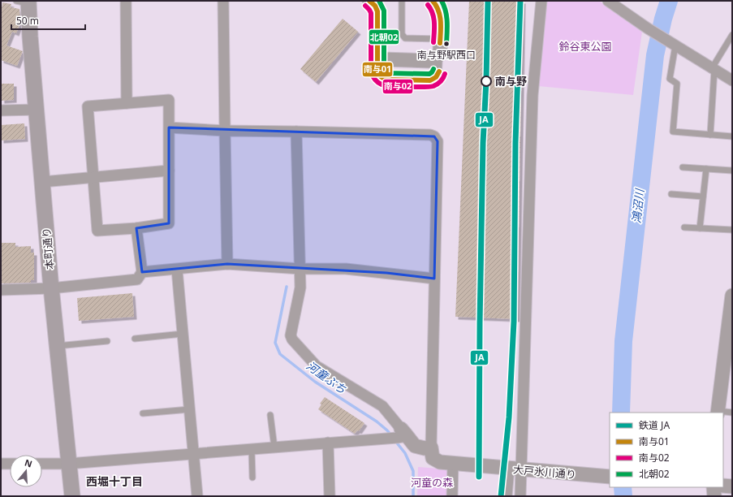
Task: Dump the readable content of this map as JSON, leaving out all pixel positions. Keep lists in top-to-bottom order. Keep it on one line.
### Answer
{"streets":{"main road":["本町通り"],"street":["大戸氷川通り"]},"districts":["西堀十丁目"],"water":["鴻沼川","河童ぶち"],"parks":["鈴谷東公園","河童の森"],"places":["南与野駅西口","南与野"],"lines":["rail line JA","transit line 南与01","transit line 北朝02","transit line 南与02"],"legend":["鉄道 JA","南与01","南与02","北朝02"],"scale_bar":"50 m","north":"top"}
